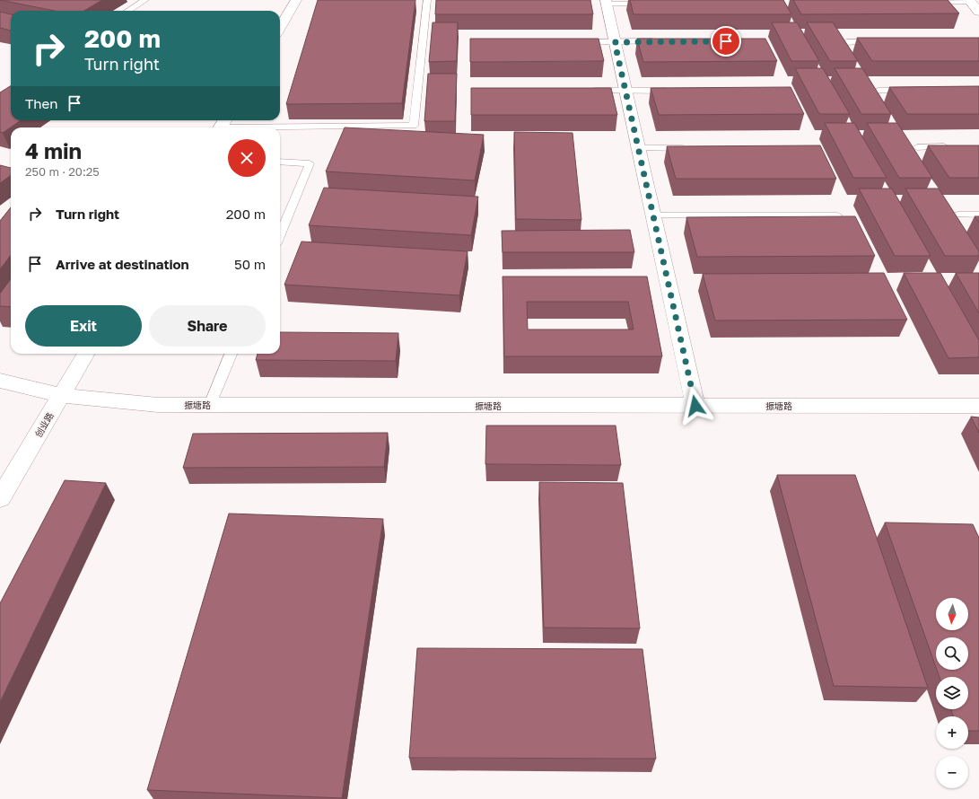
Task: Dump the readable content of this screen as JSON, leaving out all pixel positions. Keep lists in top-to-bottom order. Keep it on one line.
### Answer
{"streets":{"street":["振塘路","创业路"]},"crossings":[["振塘路","创业路"]],"north":"bottom","page":{"turn":["200 m","Turn right"],"then":"Then","heading":["4 min","250 m · 20:25"],"list":[{"name":"Turn right","value":"200 m"},{"name":"Arrive at destination","value":"50 m"}],"buttons":["Exit","Share"],"map_buttons":["+","−"]}}
